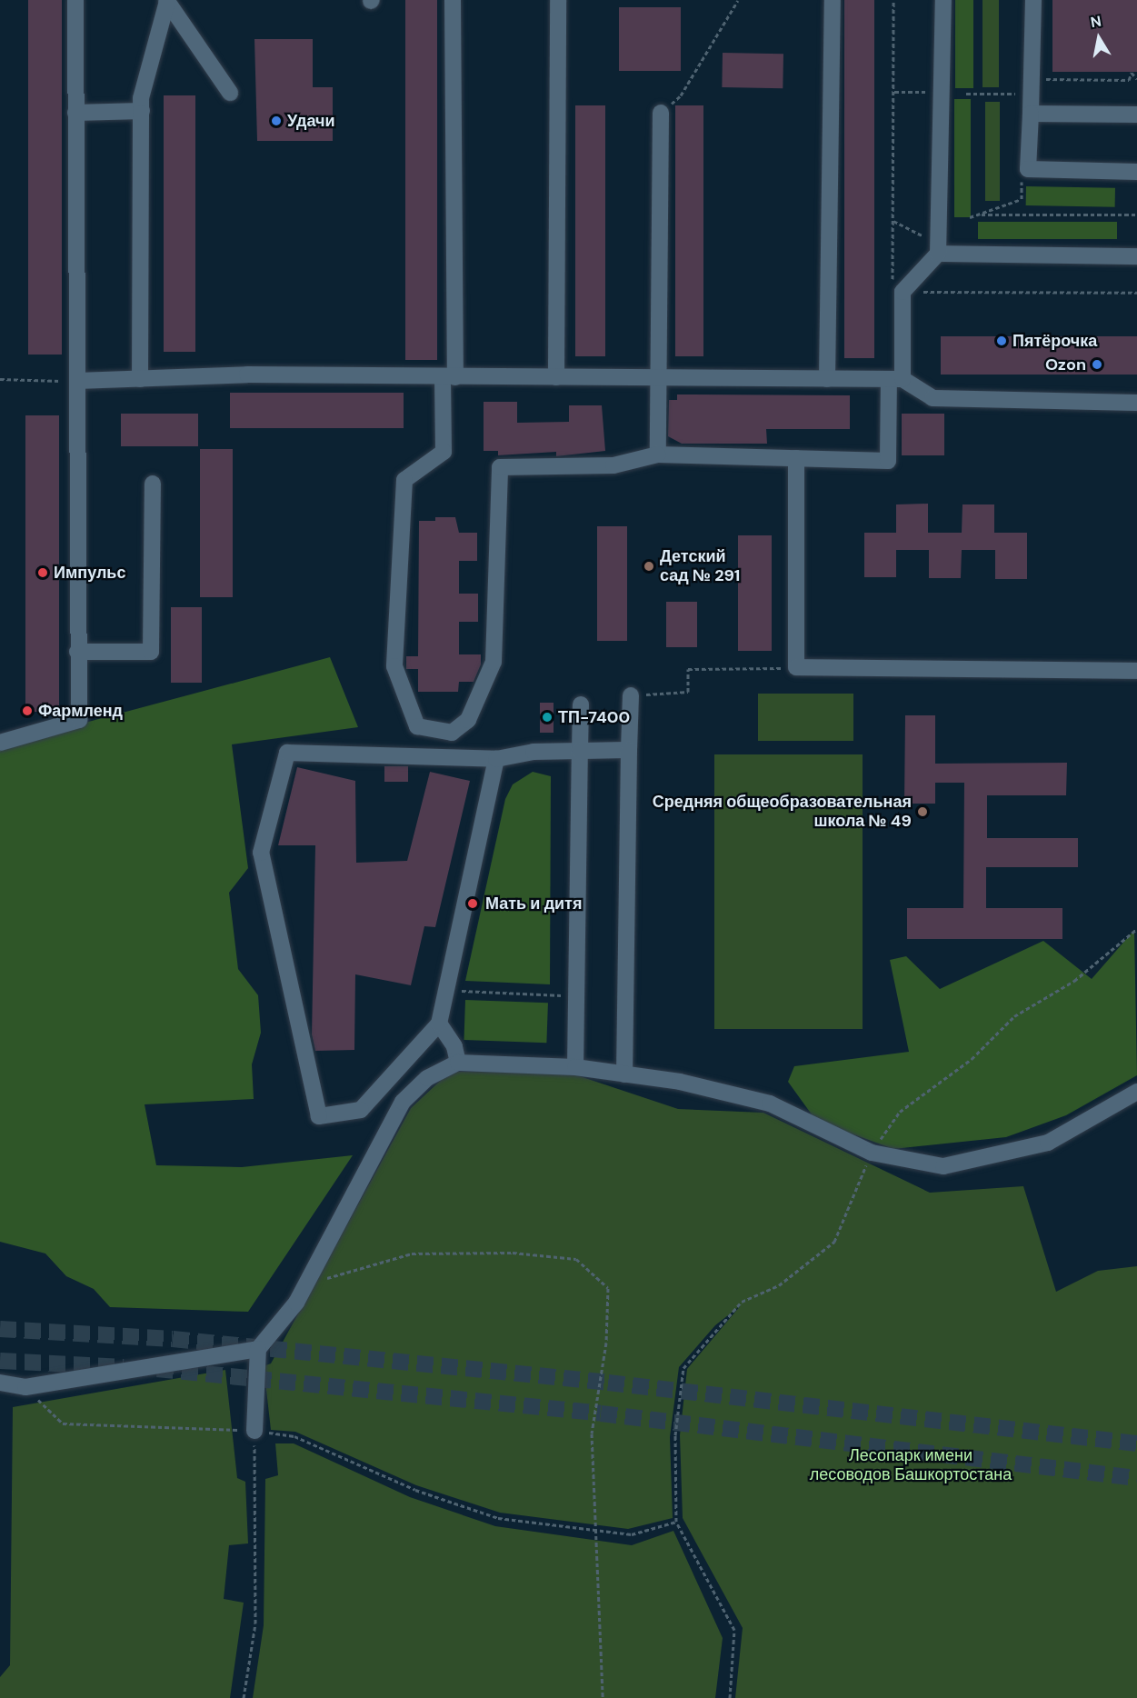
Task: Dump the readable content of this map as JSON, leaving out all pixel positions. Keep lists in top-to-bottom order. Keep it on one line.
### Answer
{"parks":["Лесопарк имени лесоводов Башкортостана"],"places":["Удачи","Пятёрочка","Ozon","Детский сад № 291","Импульс","Фармленд","ТП-7400","Средняя общеобразовательная школа № 49","Мать и дитя"],"north":"top"}
